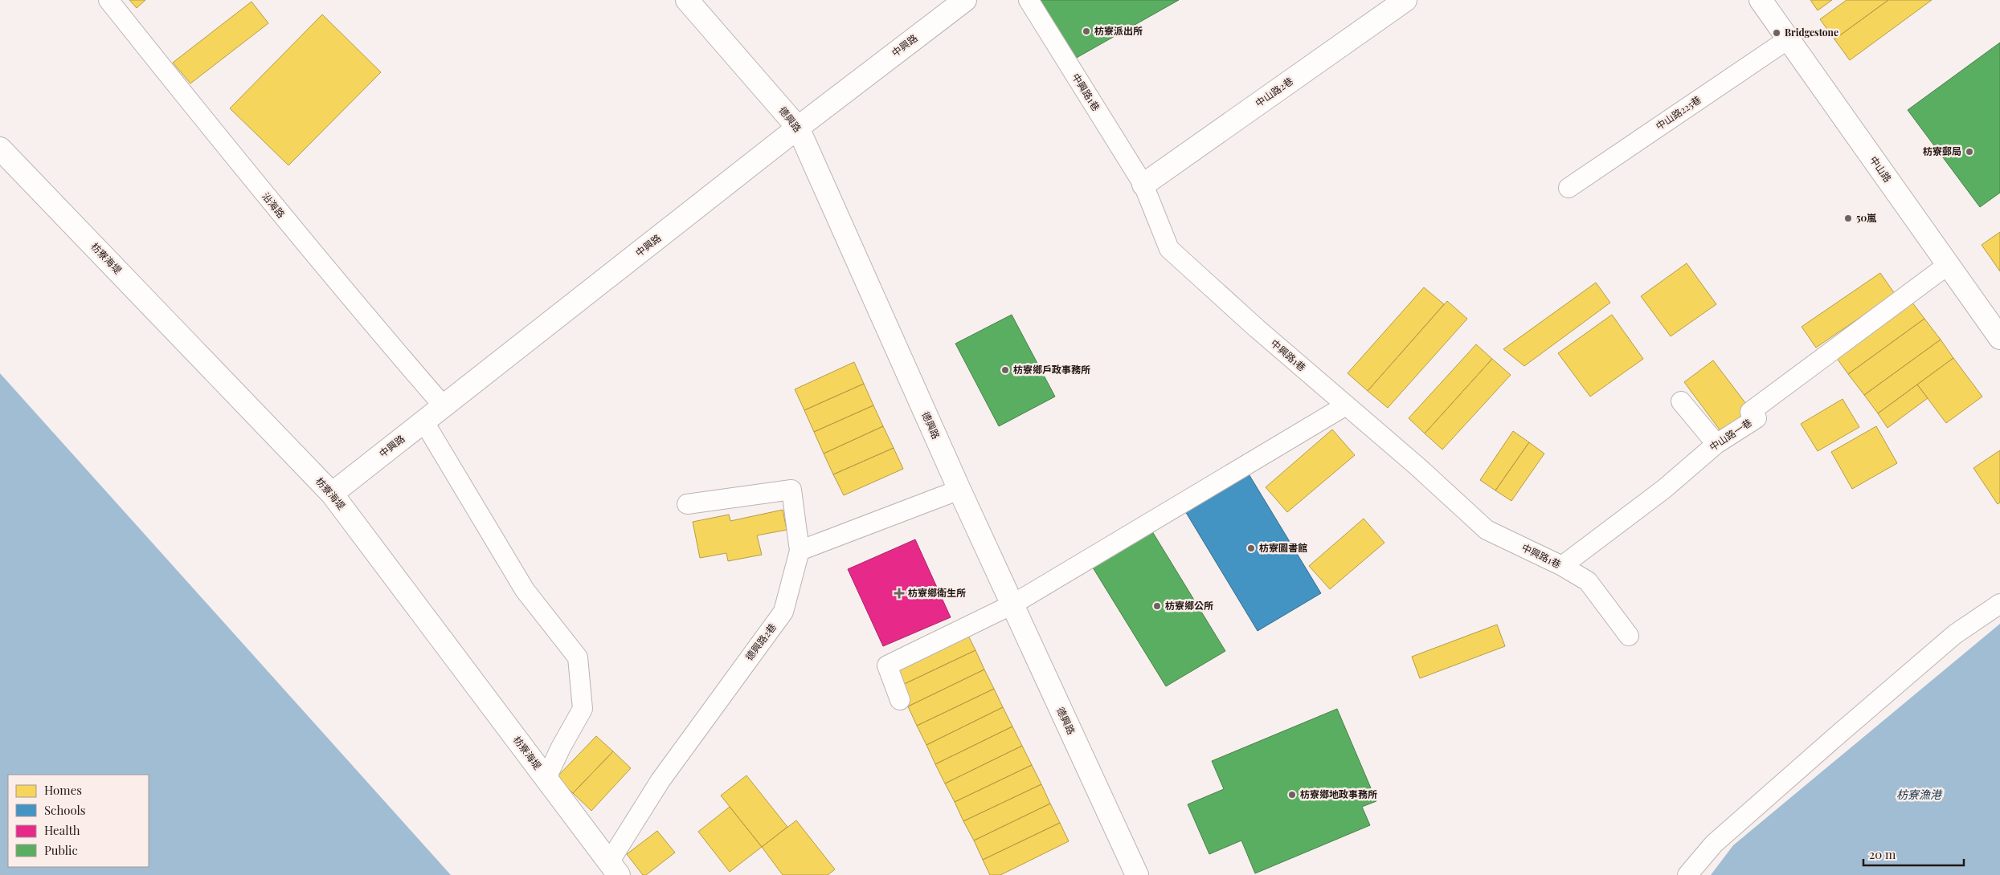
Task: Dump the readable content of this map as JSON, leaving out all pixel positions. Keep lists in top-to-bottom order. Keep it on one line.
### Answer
{"streets":{"street":["中興路","中山路2巷","德興路","中山路","枋寮海堤"],"lane":["中興路1巷","中山路225巷","沿海路","中山路一巷","德興路2巷"]},"crossings":[["中興路","德興路"],["中興路","沿海路"],["中興路","枋寮海堤"],["中興路1巷","中山路2巷"],["中興路1巷","中山路一巷"],["中山路225巷","中山路"],["中山路","中山路一巷"],["枋寮海堤","德興路2巷"]],"water":["枋寮漁港"],"places":{"other":["枋寮派出所","Bridgestone","枋寮郵局","50嵐","枋寮鄉戶政事務所","枋寮圖書館","枋寮鄉公所","枋寮鄉地政事務所"],"health":["枋寮鄉衛生所"]},"legend":["Homes","Schools","Health","Public"],"scale_bar":"20 m"}
